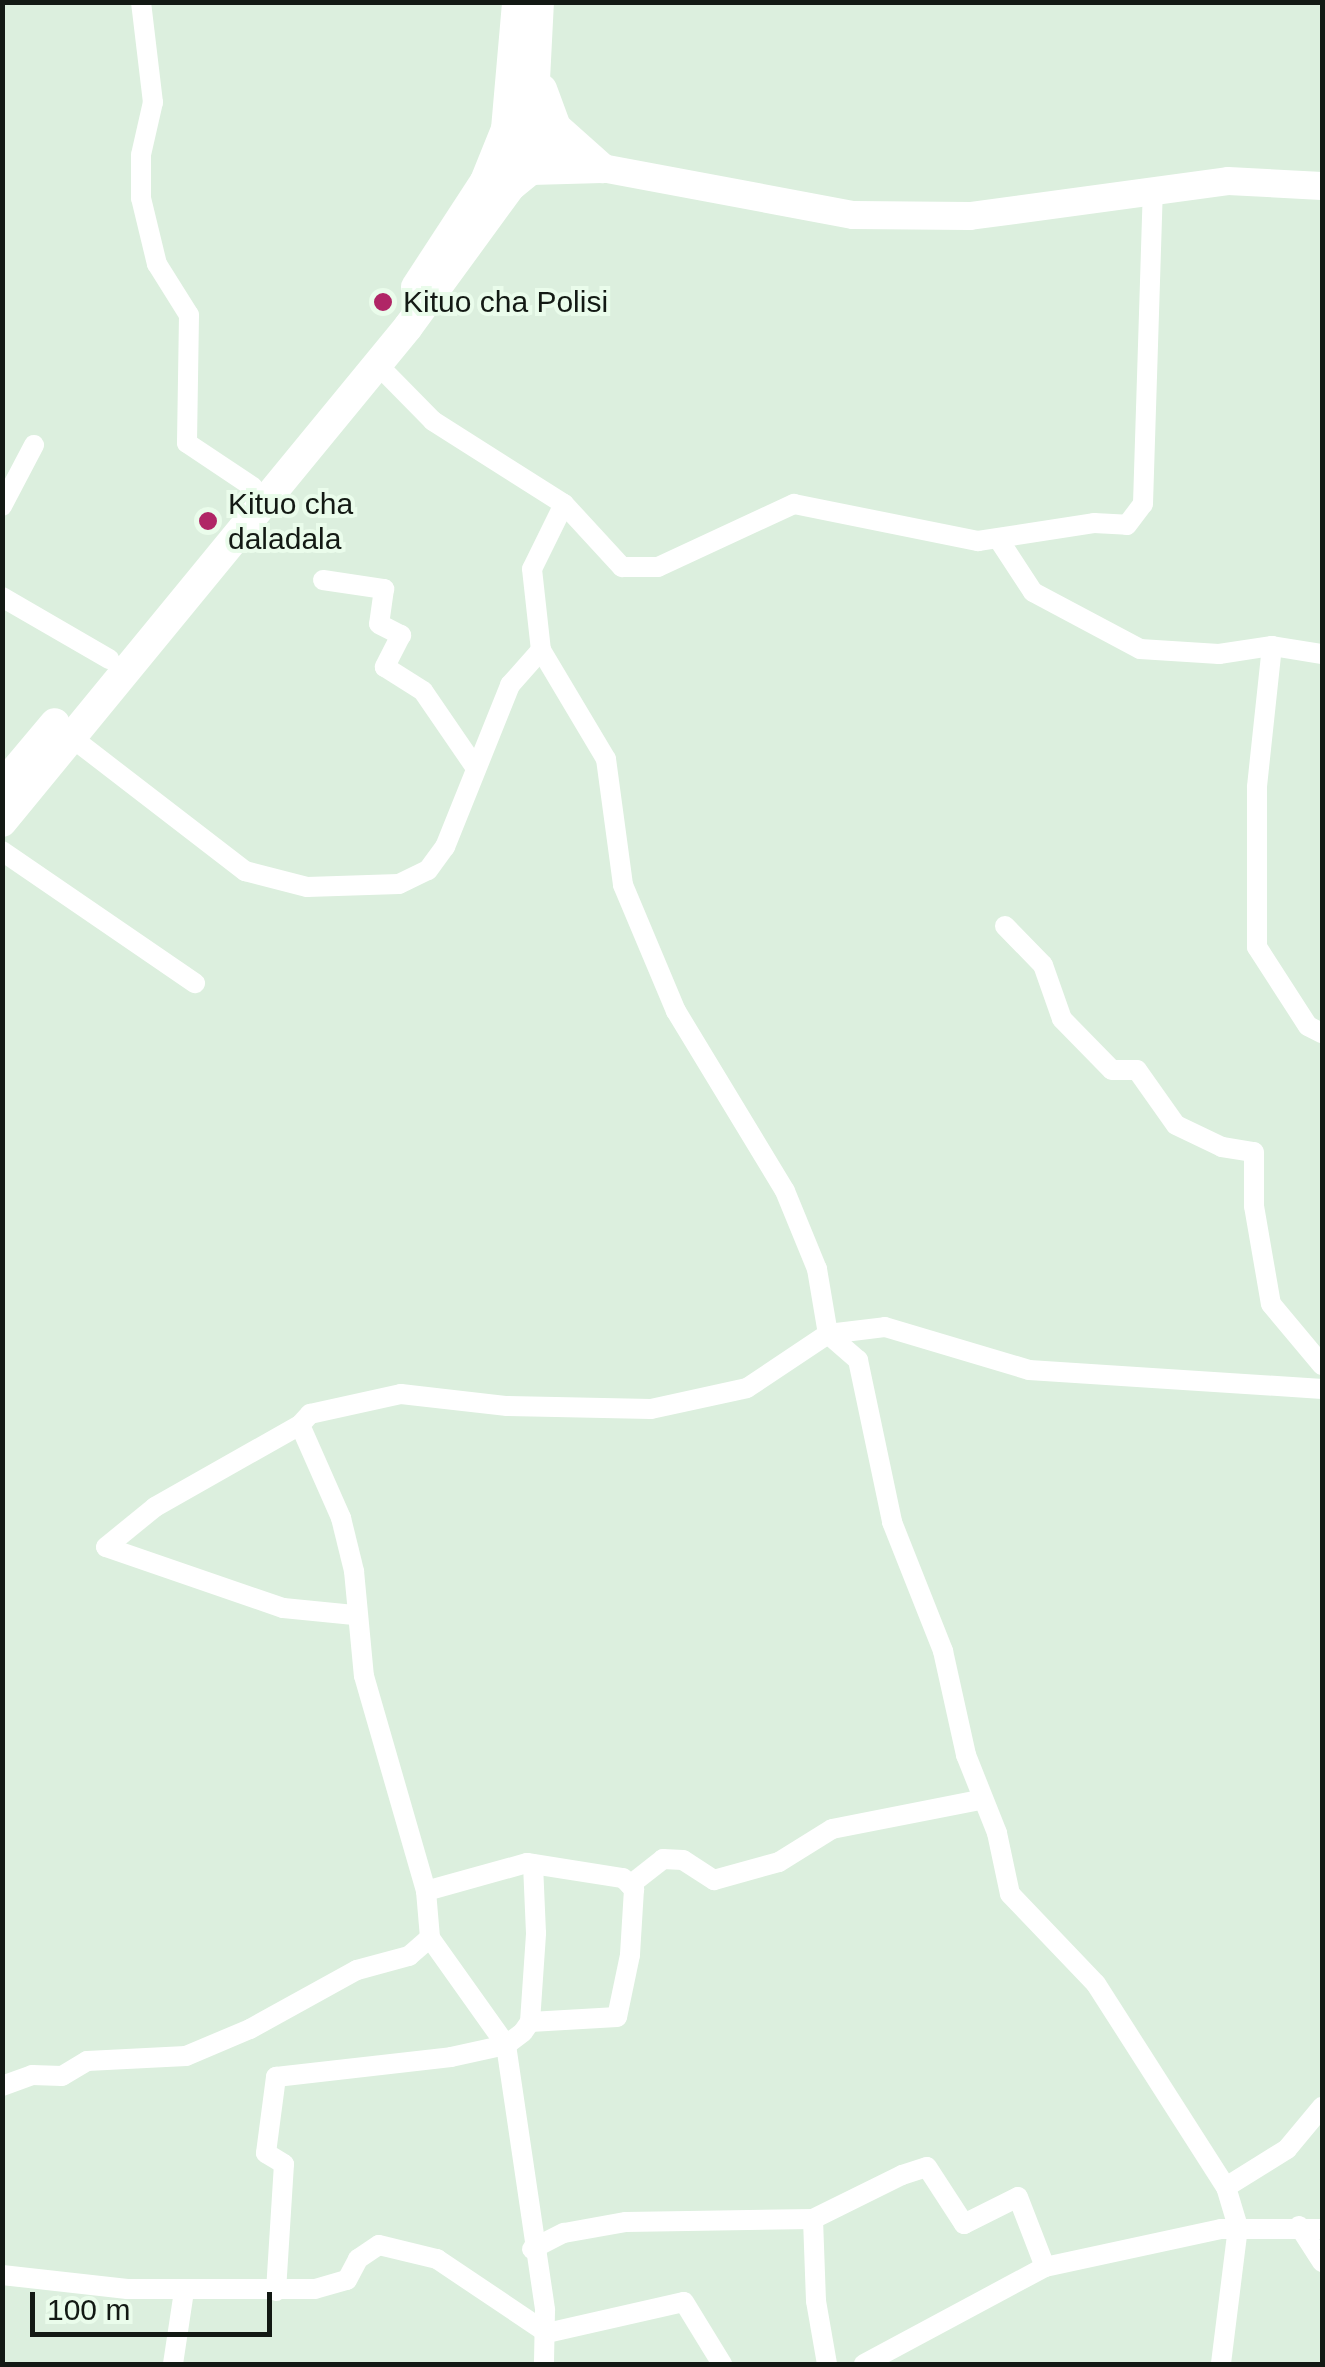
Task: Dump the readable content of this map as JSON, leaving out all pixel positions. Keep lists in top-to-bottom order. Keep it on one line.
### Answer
{"places":["Kituo cha Polisi","Kituo cha daladala"],"scale_bar":"100 m"}
